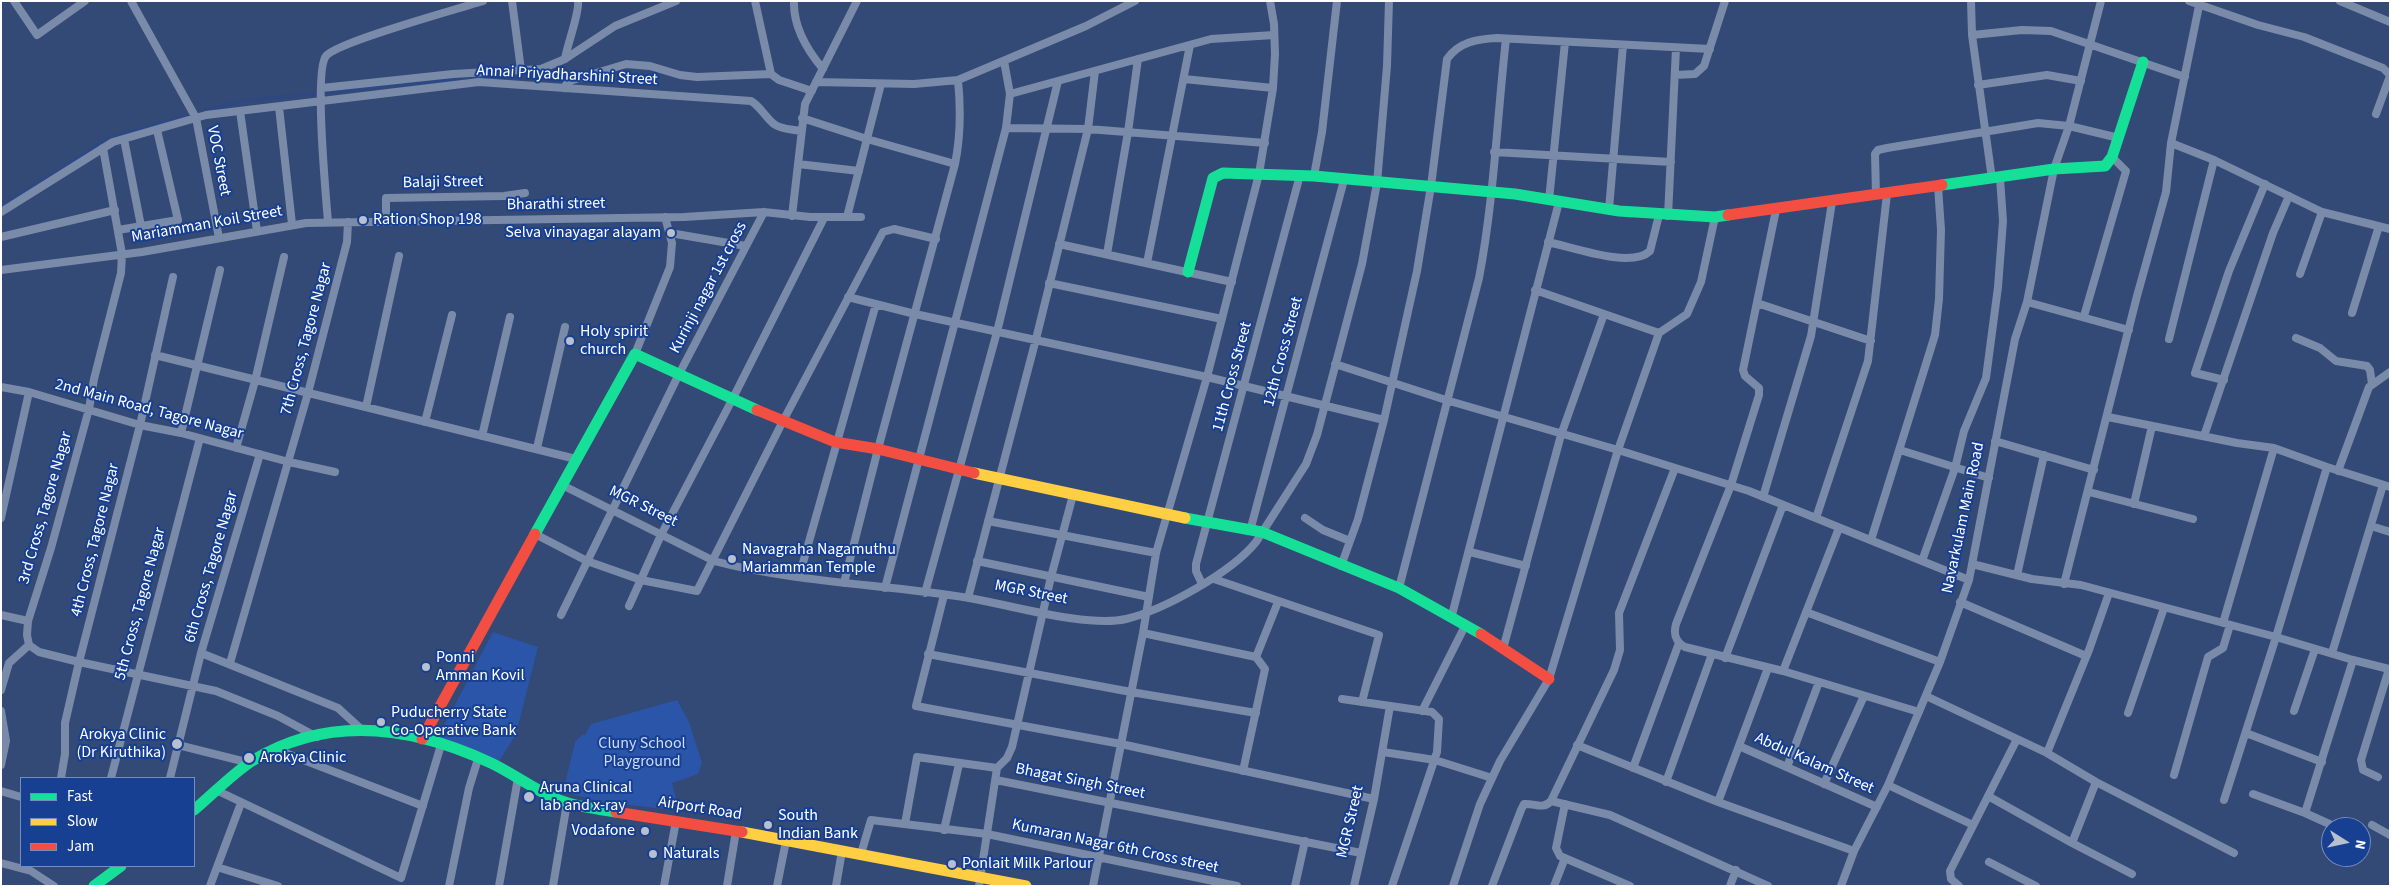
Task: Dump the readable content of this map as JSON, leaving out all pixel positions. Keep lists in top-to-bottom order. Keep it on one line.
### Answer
{"streets":{"street":["Annai Priyadharshini Street","VOC Street","Balaji Street","Bharathi street","Mariamman Koil Street","Kurinji nagar 1st cross","7th Cross, Tagore Nagar","12th Cross Street","11th Cross Street","2nd Main Road, Tagore Nagar","MGR Street","3rd Cross, Tagore Nagar","Navarkulam Main Road","4th Cross, Tagore Nagar","6th Cross, Tagore Nagar","5th Cross, Tagore Nagar","Abdul Kalam Street","Bhagat Singh Street","Airport Road","Kumaran Nagar 6th Cross street"]},"crossings":[["Annai Priyadharshini Street","VOC Street"],["Annai Priyadharshini Street","3rd Cross, Tagore Nagar"],["VOC Street","Mariamman Koil Street"],["Balaji Street","Bharathi street"],["Bharathi street","Mariamman Koil Street"],["Bharathi street","Kurinji nagar 1st cross"],["Bharathi street","7th Cross, Tagore Nagar"],["Mariamman Koil Street","7th Cross, Tagore Nagar"],["Mariamman Koil Street","3rd Cross, Tagore Nagar"],["Kurinji nagar 1st cross","MGR Street"],["7th Cross, Tagore Nagar","2nd Main Road, Tagore Nagar"],["11th Cross Street","MGR Street"],["2nd Main Road, Tagore Nagar","3rd Cross, Tagore Nagar"],["2nd Main Road, Tagore Nagar","4th Cross, Tagore Nagar"],["2nd Main Road, Tagore Nagar","6th Cross, Tagore Nagar"],["2nd Main Road, Tagore Nagar","5th Cross, Tagore Nagar"],["MGR Street","Bhagat Singh Street"],["Navarkulam Main Road","Abdul Kalam Street"],["Bhagat Singh Street","Airport Road"],["Bhagat Singh Street","Kumaran Nagar 6th Cross street"]],"parks":["Cluny School Playground"],"places":["Ration Shop 198","Selva vinayagar alayam","Holy spirit church","Navagraha Nagamuthu Mariamman Temple","Ponni Amman Kovil","Puducherry State Co-Operative Bank","Arokya Clinic (Dr Kiruthika)","Arokya Clinic","Aruna Clinical lab and x-ray","South Indian Bank","Vodafone","Naturals","Ponlait Milk Parlour"],"legend":["Fast","Slow","Jam"],"north":"right"}
